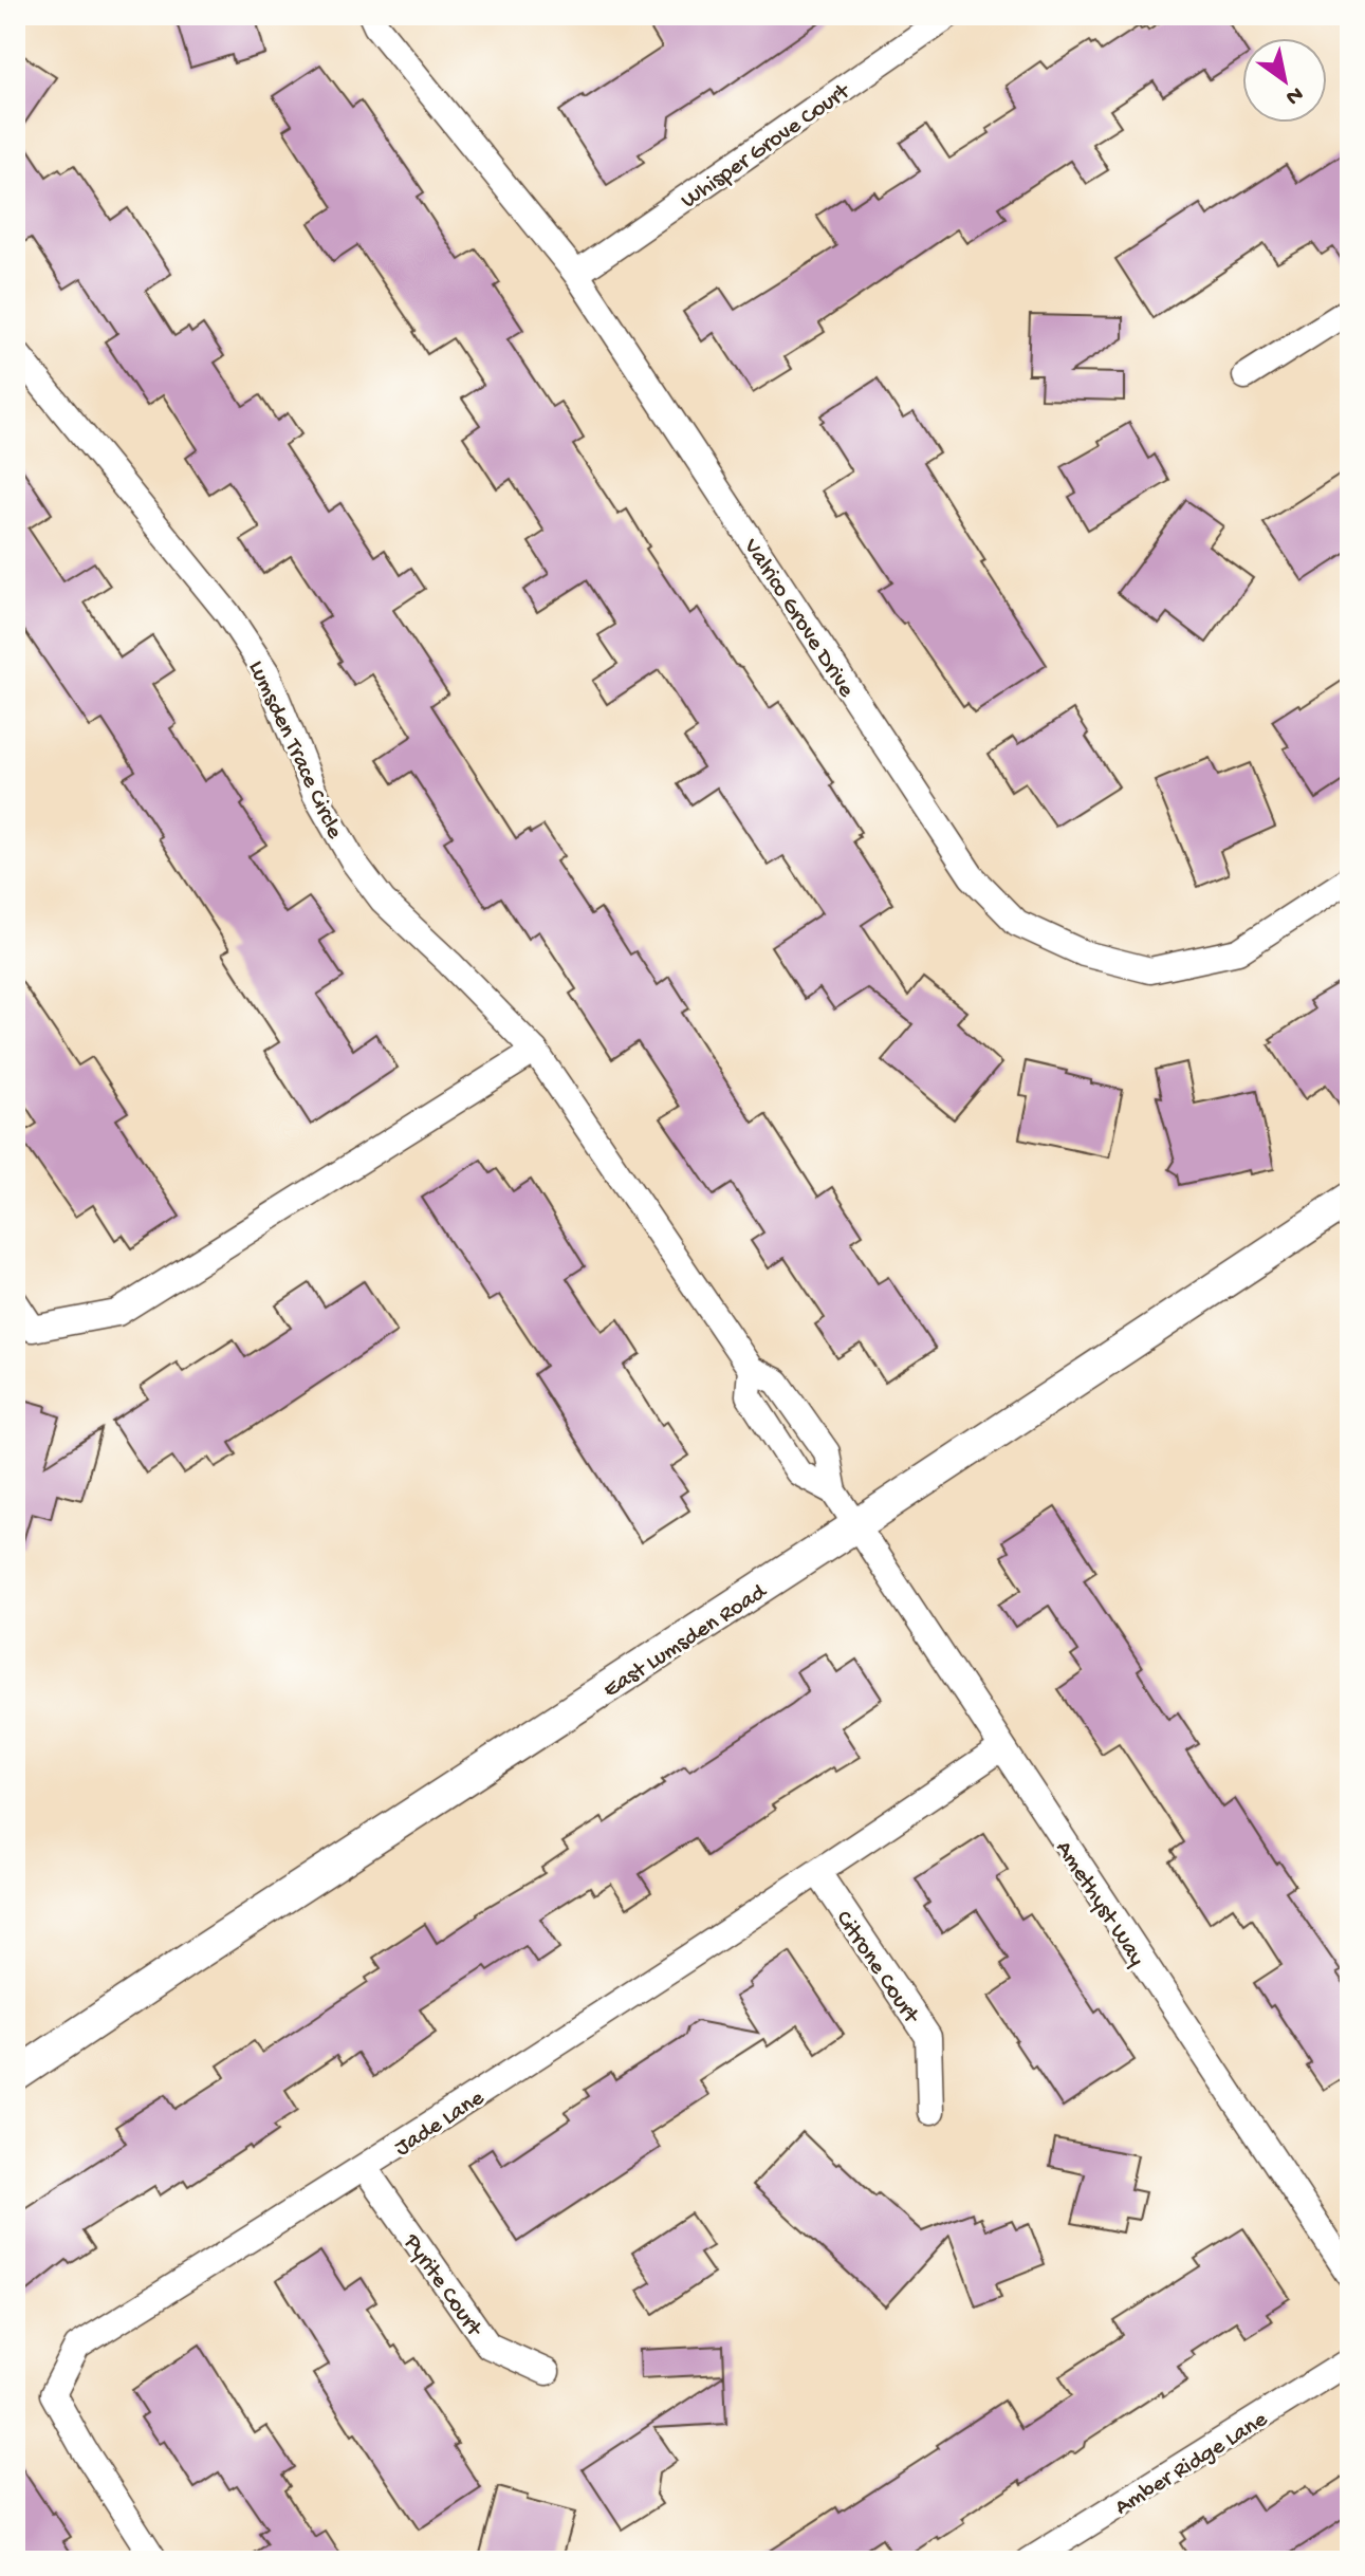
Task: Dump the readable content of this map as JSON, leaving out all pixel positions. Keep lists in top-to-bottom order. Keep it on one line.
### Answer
{"streets":{"street":["Whisper Grove Court","Valrico Grove Drive","Lumsden Trace Circle","East Lumsden Road","Amethyst Way","Citrone Court","Jade Lane","Pyrite Court","Amber Ridge Lane"]},"crossings":[["Whisper Grove Court","Valrico Grove Drive"],["Lumsden Trace Circle","East Lumsden Road"],["Lumsden Trace Circle","Amethyst Way"],["East Lumsden Road","Amethyst Way"],["Amethyst Way","Jade Lane"],["Citrone Court","Jade Lane"],["Jade Lane","Pyrite Court"]],"north":"bottom right"}
